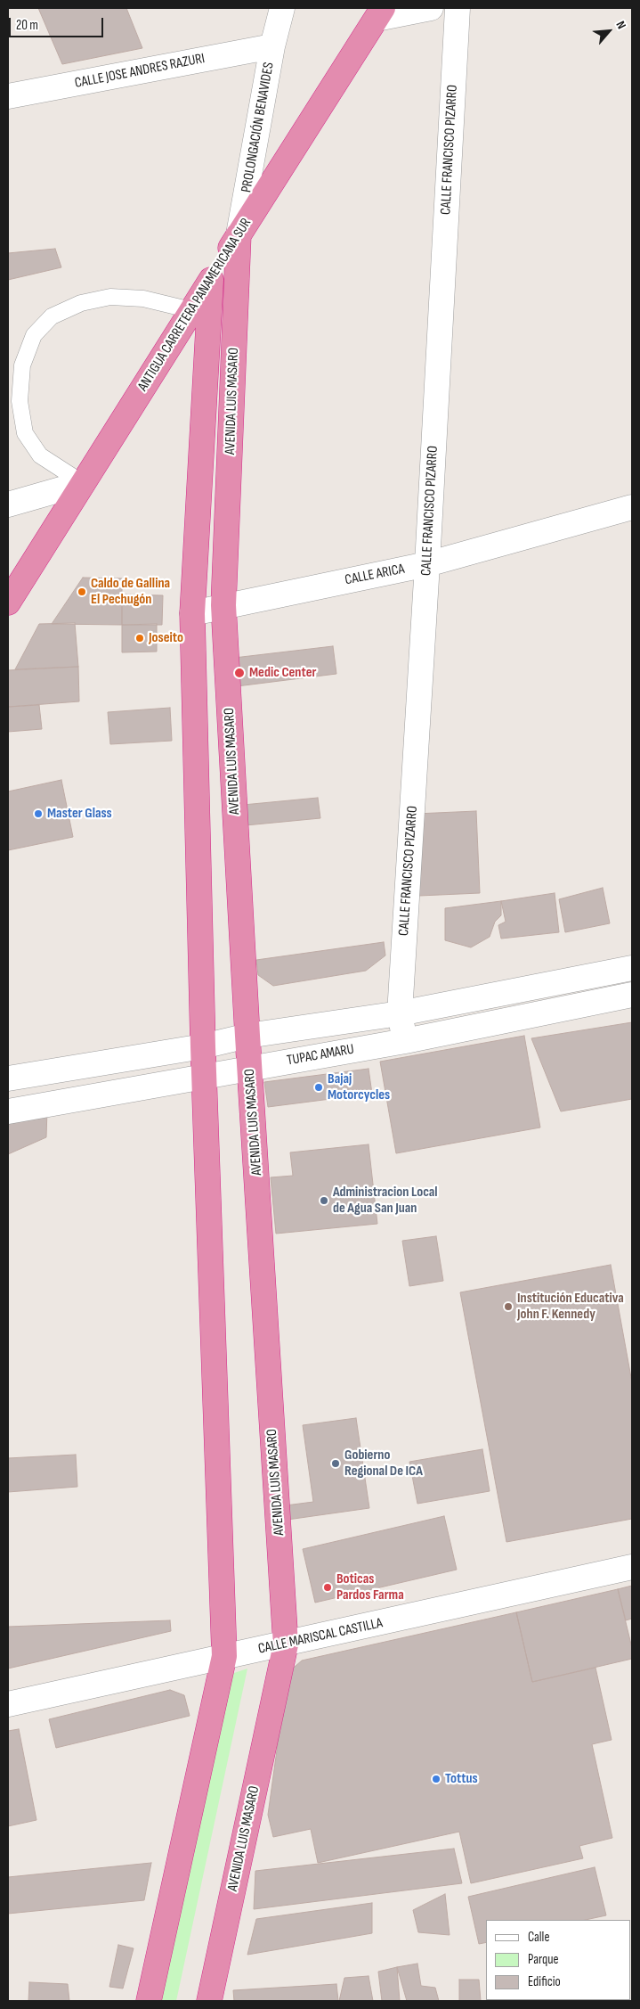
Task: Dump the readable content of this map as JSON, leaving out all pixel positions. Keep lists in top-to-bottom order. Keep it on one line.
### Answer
{"streets":{"highway":["ANTIGUA CARRETERA PANAMERICANA SUR","AVENIDA LUIS MASARO"],"street":["CALLE JOSE ANDRES RAZURI","PROLONGACIÓN BENAVIDES","CALLE FRANCISCO PIZARRO","CALLE ARICA","TUPAC AMARU","CALLE MARISCAL CASTILLA"]},"crossings":[["CALLE JOSE ANDRES RAZURI","PROLONGACIÓN BENAVIDES"],["PROLONGACIÓN BENAVIDES","ANTIGUA CARRETERA PANAMERICANA SUR"],["PROLONGACIÓN BENAVIDES","AVENIDA LUIS MASARO"],["CALLE FRANCISCO PIZARRO","CALLE ARICA"],["CALLE FRANCISCO PIZARRO","TUPAC AMARU"],["ANTIGUA CARRETERA PANAMERICANA SUR","AVENIDA LUIS MASARO"],["AVENIDA LUIS MASARO","CALLE ARICA"],["AVENIDA LUIS MASARO","TUPAC AMARU"],["AVENIDA LUIS MASARO","CALLE MARISCAL CASTILLA"]],"places":["Caldo de Gallina El Pechugón","Joseito","Medic Center","Master Glass","Bajaj Motorcycles","Administracion Local de Agua San Juan","Institución Educativa John F. Kennedy","Gobierno Regional De ICA","Boticas Pardos Farma","Tottus"],"legend":["Calle","Parque","Edificio"],"scale_bar":"20 m","north":"top right"}
